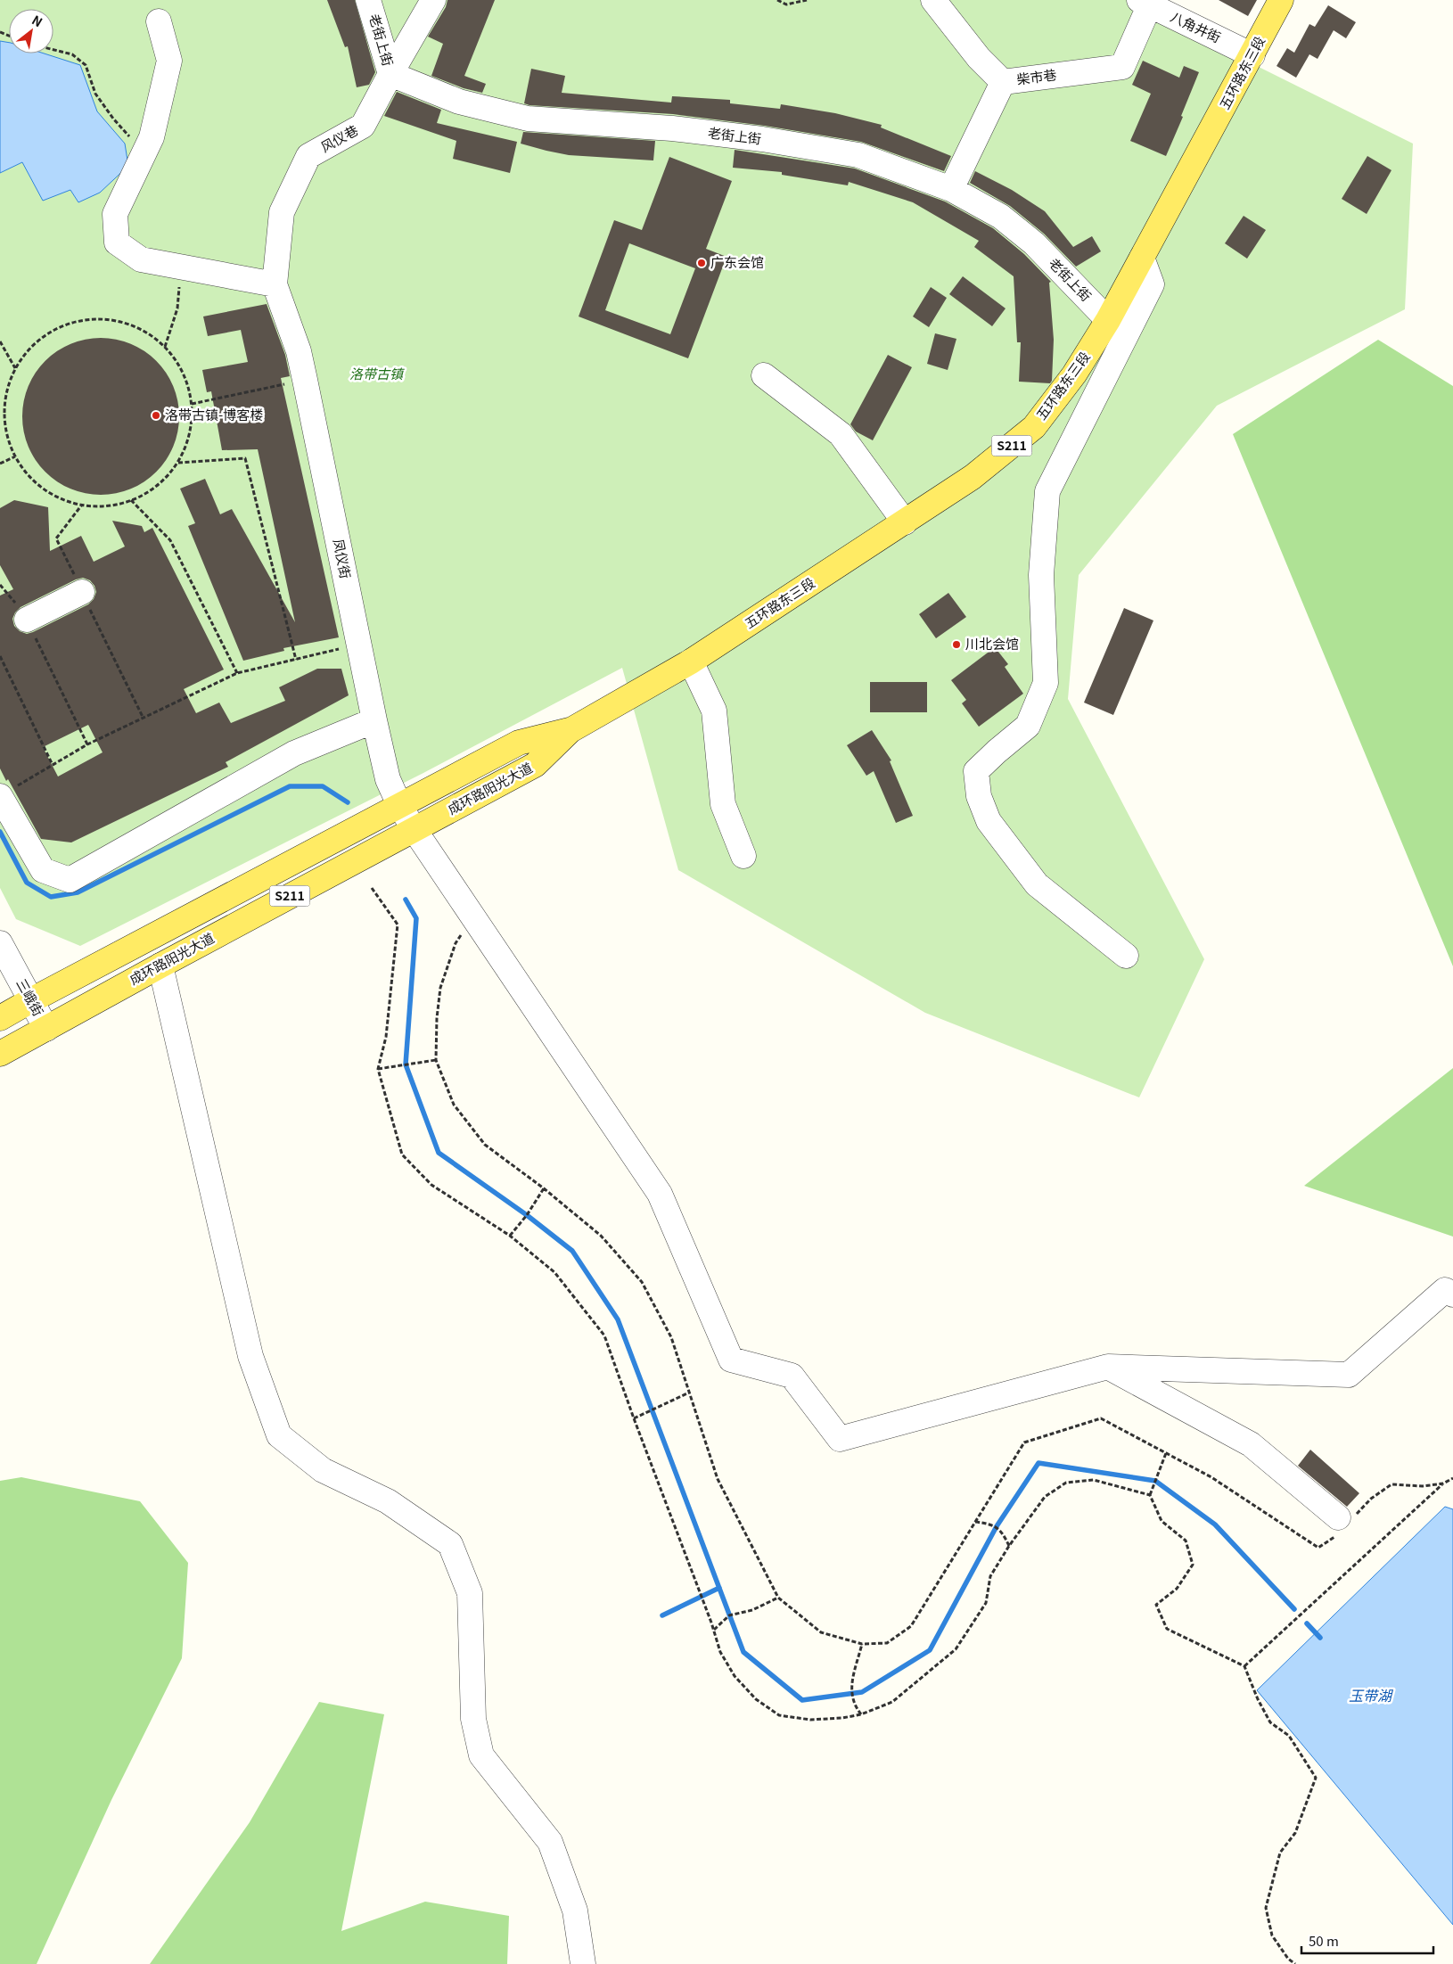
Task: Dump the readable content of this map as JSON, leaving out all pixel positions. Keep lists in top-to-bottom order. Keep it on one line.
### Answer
{"streets":{"main road":["五环路东三段","S211","成环路阳光大道"],"street":["八角井街","老街上街","柴市巷","风仪巷","凤仪街","三峨街"]},"crossings":[["八角井街","五环路东三段"],["八角井街","柴市巷"],["老街上街","五环路东三段"],["老街上街","柴市巷"],["老街上街","风仪巷"],["五环路东三段","成环路阳光大道"],["风仪巷","凤仪街"],["凤仪街","成环路阳光大道"],["成环路阳光大道","三峨街"]],"water":["玉带湖"],"parks":["洛带古镇"],"places":["广东会馆","洛带古镇-博客楼","川北会馆"],"scale_bar":"50 m","north":"top right"}
